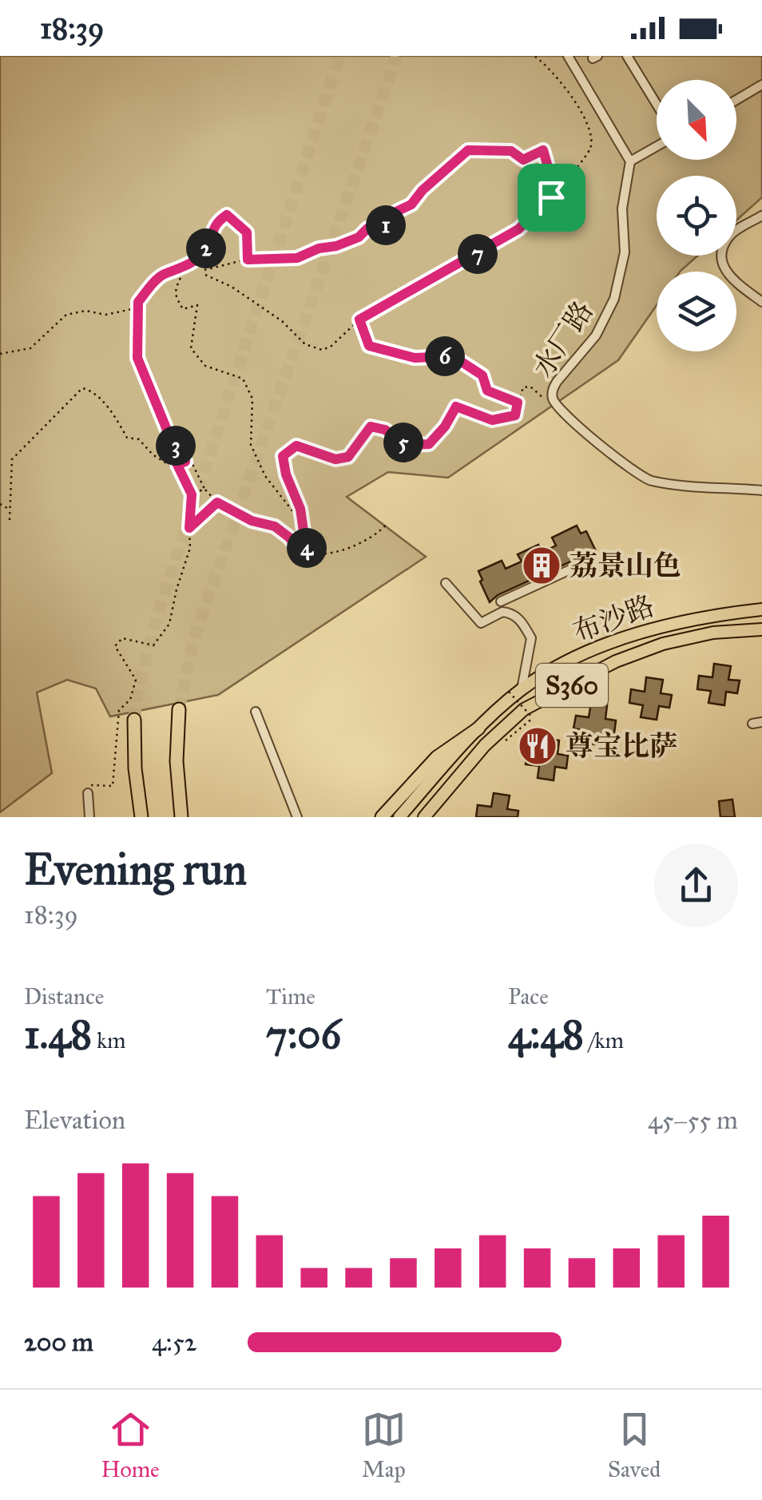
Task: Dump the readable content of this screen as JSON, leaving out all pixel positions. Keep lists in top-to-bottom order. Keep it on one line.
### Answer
{"streets":{"main road":["布沙路","S360"],"street":["水厂路"]},"places":{"building":["荔景山色"],"restaurant":["尊宝比萨"]},"north":"bottom right","page":{"status":"18:39","pins":["1","2","7","6","5","3","4"],"heading":["Evening run","18:39"],"stats":[["Distance","1.48 km"],["Time","7:06"],["Pace","4:48 /km"]],"chart":["Elevation","45–55 m"],"list":[{"name":"200 m","note":"4:52"}],"tabs":["Home","Map","Saved"]}}
